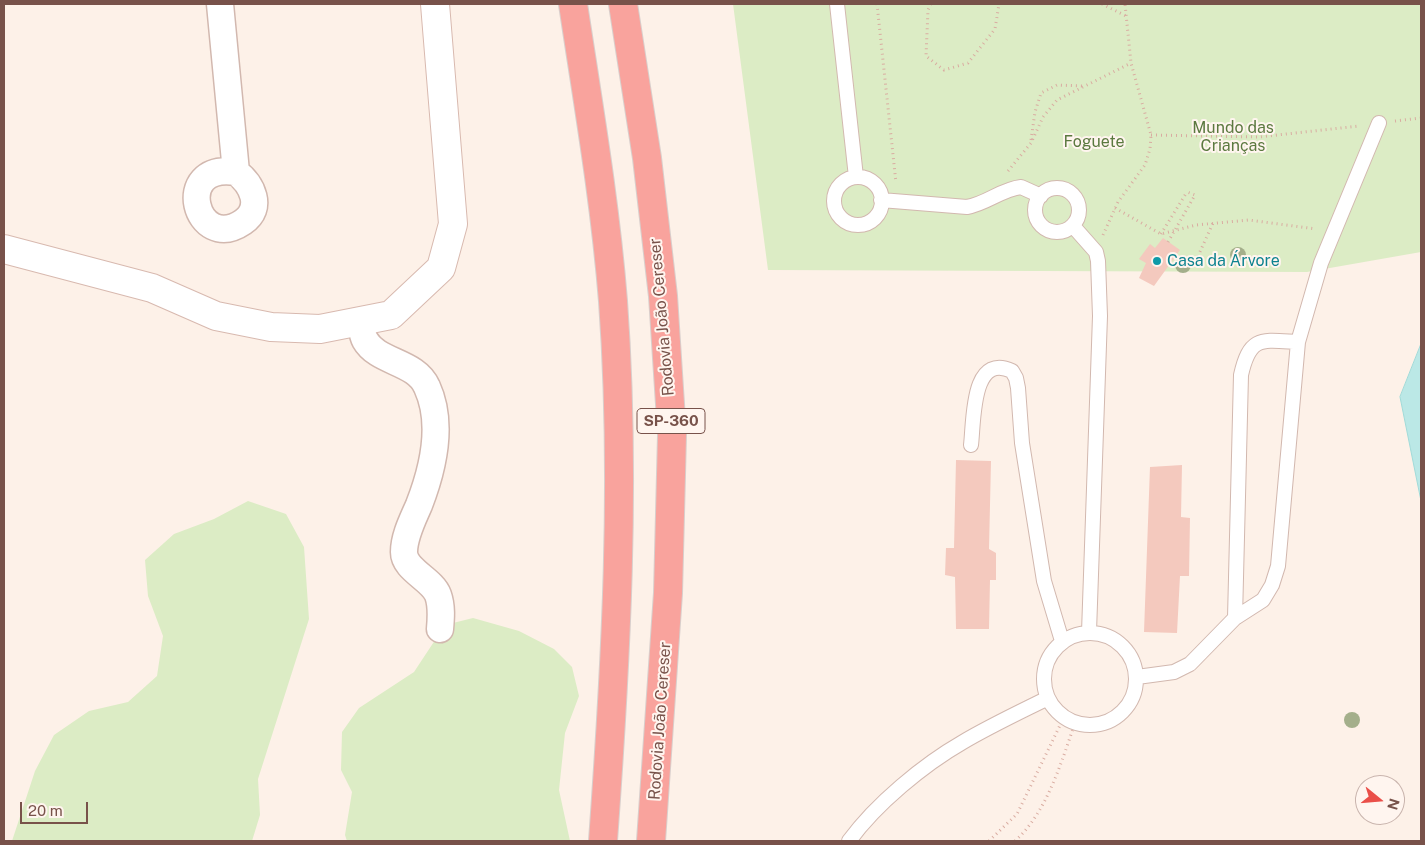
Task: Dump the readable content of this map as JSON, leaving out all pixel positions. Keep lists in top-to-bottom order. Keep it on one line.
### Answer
{"streets":{"highway":["Rodovia João Cereser","SP-360"]},"parks":["Mundo das Crianças","Foguete"],"places":["Casa da Árvore"],"scale_bar":"20 m","north":"right"}
